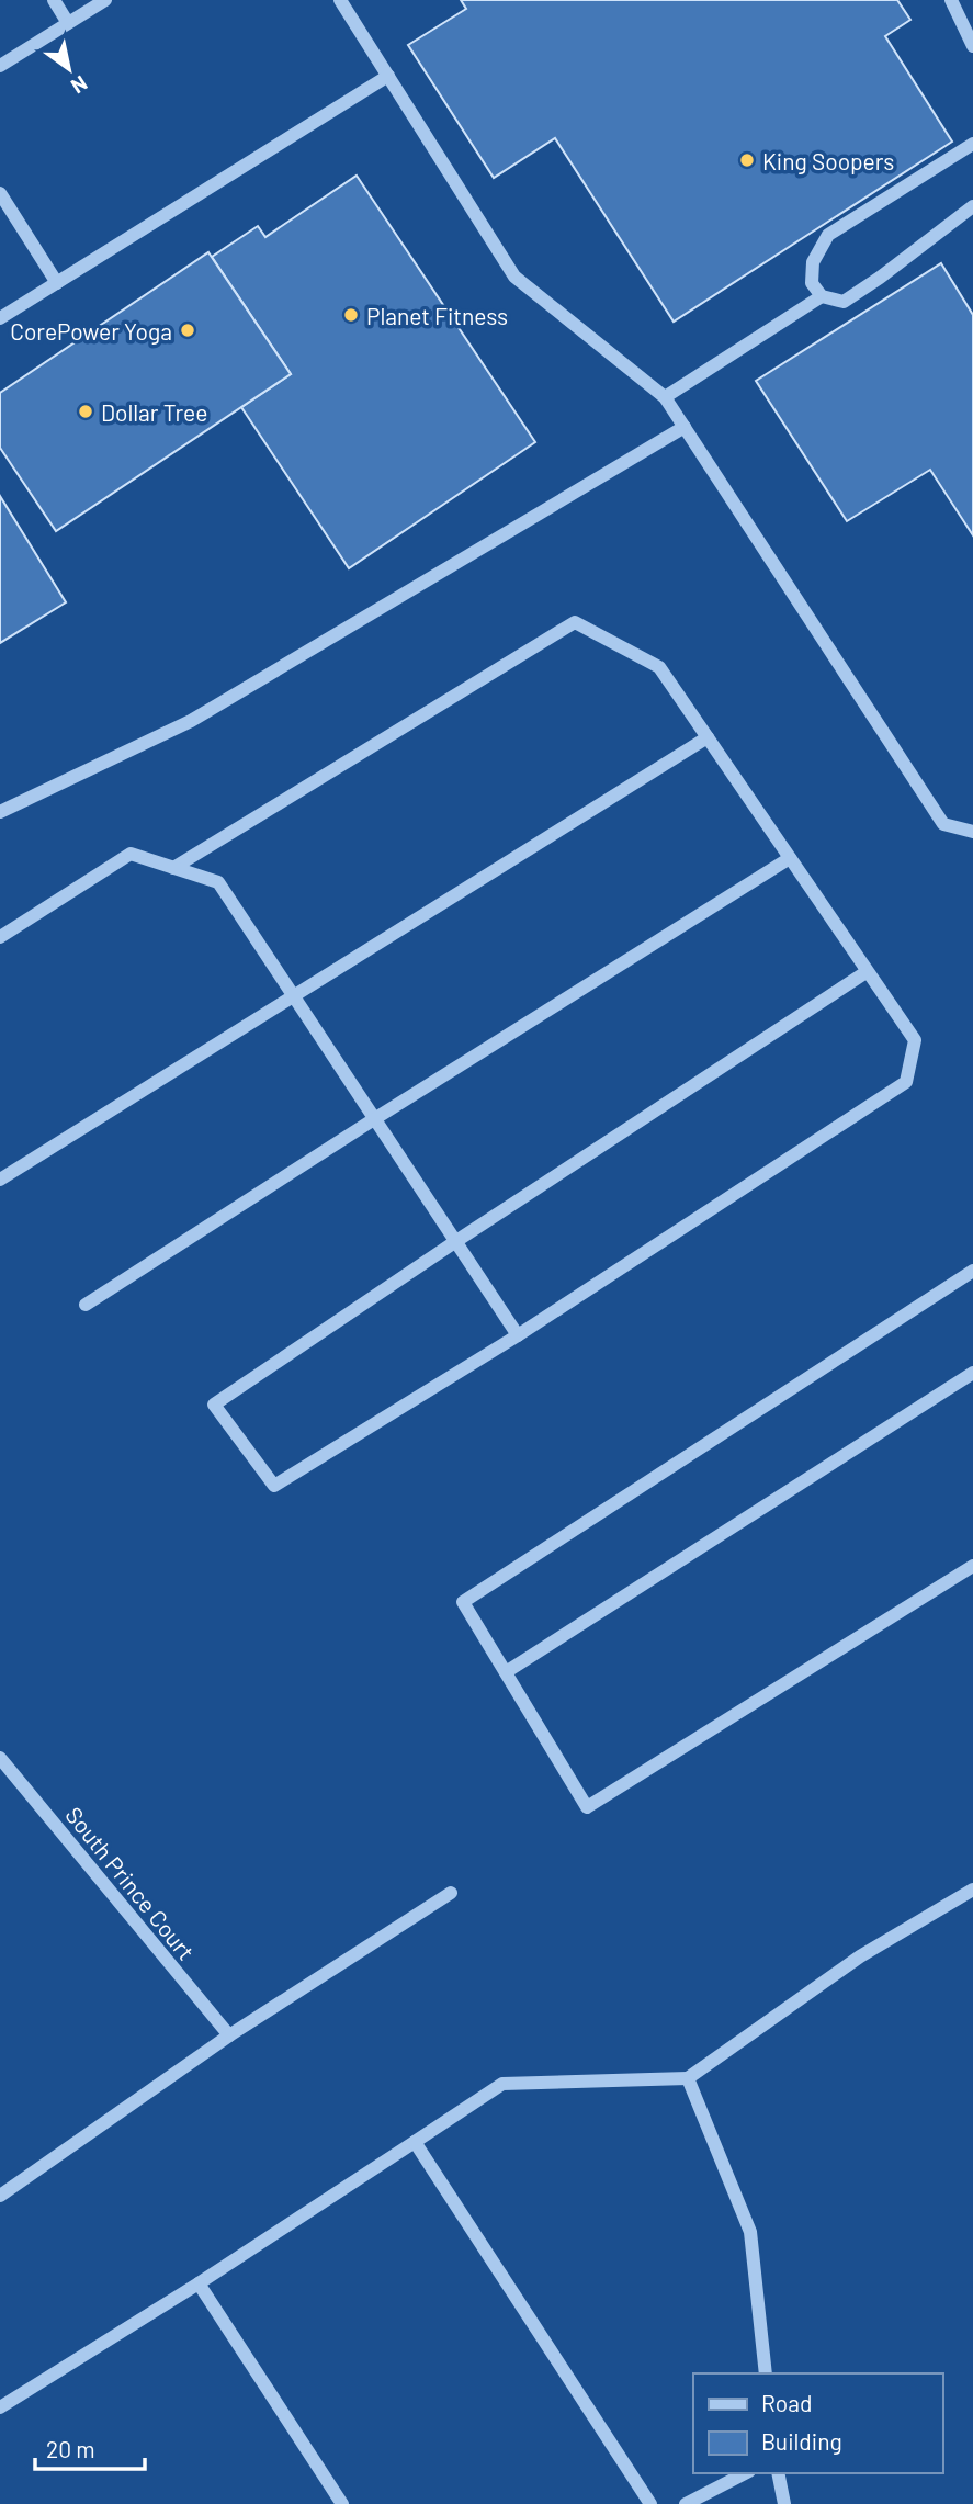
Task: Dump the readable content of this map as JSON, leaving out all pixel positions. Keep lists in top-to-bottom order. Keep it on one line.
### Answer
{"streets":{"street":["South Prince Court"]},"places":["King Soopers","Planet Fitness","CorePower Yoga","Dollar Tree"],"legend":["Road","Building"],"scale_bar":"20 m","north":"bottom right"}
